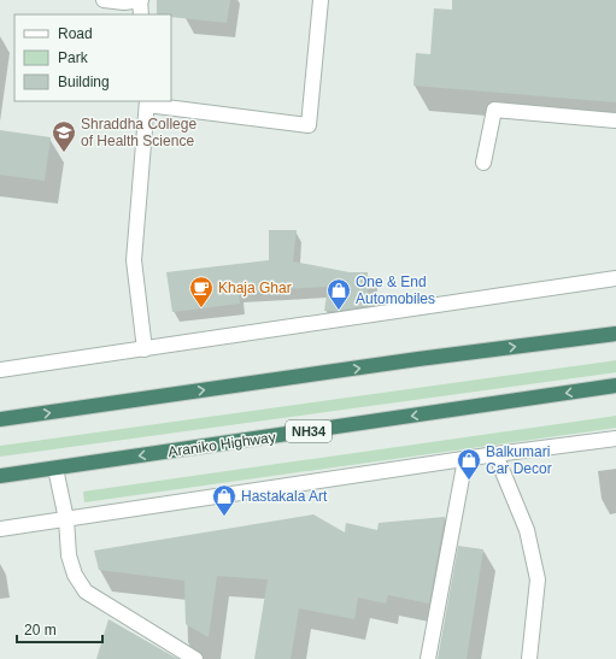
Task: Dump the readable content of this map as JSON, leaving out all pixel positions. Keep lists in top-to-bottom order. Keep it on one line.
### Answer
{"streets":{"highway":["NH34","Araniko Highway"]},"places":{"school or university":["Shraddha College of Health Science"],"cafe":["Khaja Ghar"],"shop":["One & End Automobiles","Balkumari Car Decor","Hastakala Art"]},"legend":["Road","Park","Building"],"scale_bar":"20 m"}
